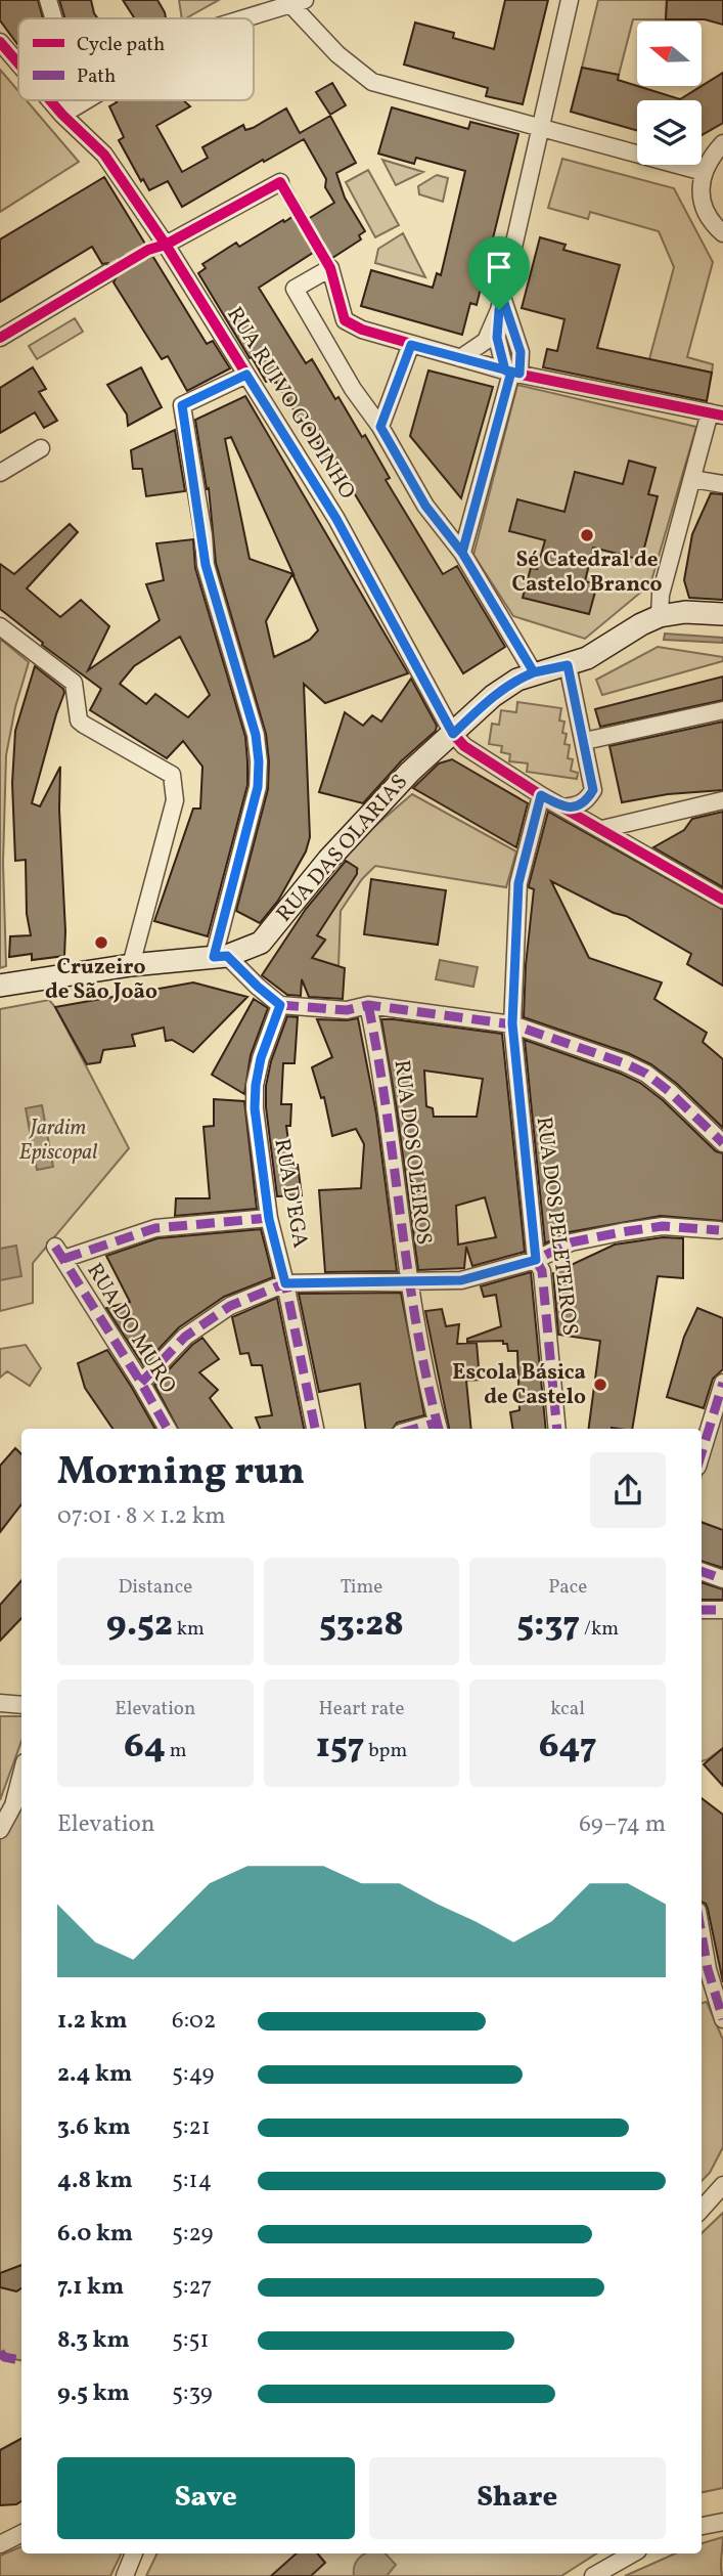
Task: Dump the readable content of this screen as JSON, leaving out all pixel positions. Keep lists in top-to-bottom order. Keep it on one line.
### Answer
{"streets":{"main road":["RUA DAS OLARIAS"],"street":["RUA RUIVO GODINHO","RUA DOS OLEIROS","RUA D'EGA","RUA DOS PELETEIROS","RUA DO MURO"]},"crossings":[["RUA RUIVO GODINHO","RUA DAS OLARIAS"],["RUA D'EGA","RUA DO MURO"]],"parks":["Jardim Episcopal"],"places":["Sé Catedral de Castelo Branco","Cruzeiro de São João","Escola Básica de Castelo"],"legend":["Cycle path","Path"],"north":"left","page":{"heading":["Morning run","07:01 · 8 × 1.2 km"],"stats":[["Distance","9.52 km"],["Time","53:28"],["Pace","5:37 /km"],["Elevation","64 m"],["Heart rate","157 bpm"],["kcal","647"]],"chart":["Elevation","69–74 m"],"list":[{"name":"1.2 km","note":"6:02"},{"name":"2.4 km","note":"5:49"},{"name":"3.6 km","note":"5:21"},{"name":"4.8 km","note":"5:14"},{"name":"6.0 km","note":"5:29"},{"name":"7.1 km","note":"5:27"},{"name":"8.3 km","note":"5:51"},{"name":"9.5 km","note":"5:39"}],"buttons":["Save","Share"]}}
